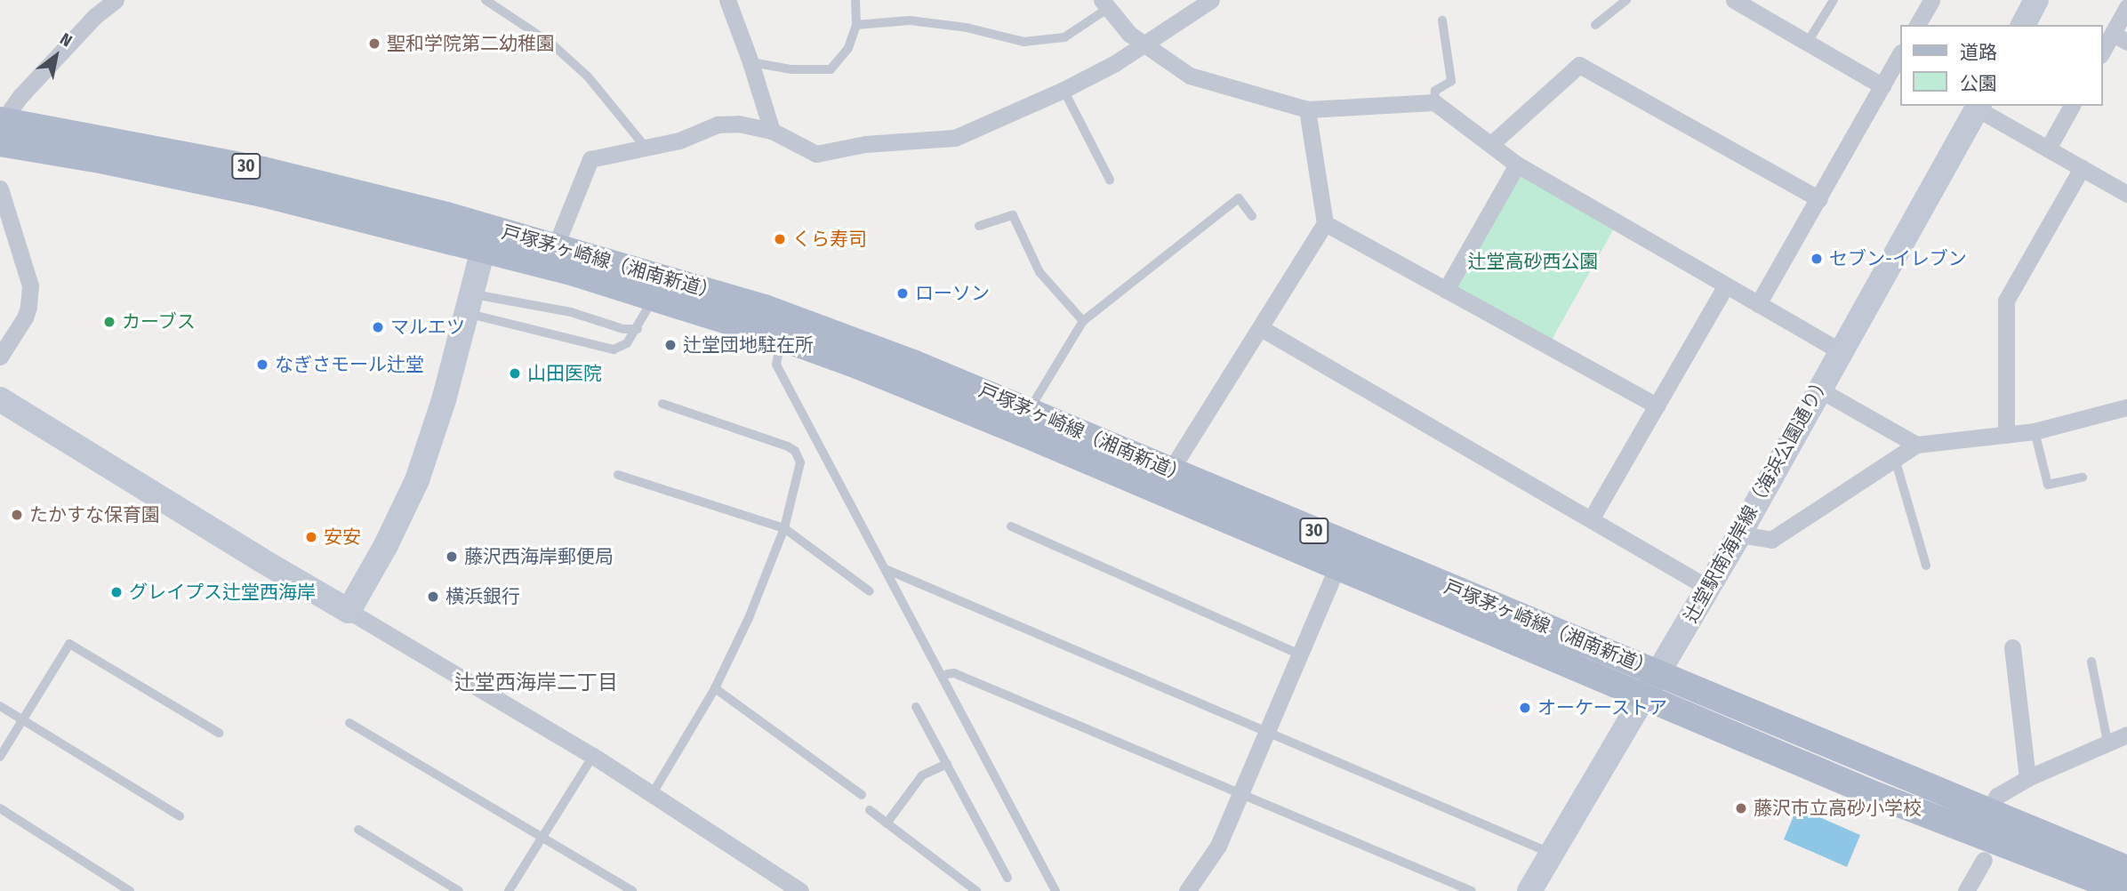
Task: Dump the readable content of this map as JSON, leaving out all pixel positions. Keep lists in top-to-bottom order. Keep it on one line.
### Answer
{"streets":{"main road":["30","戸塚茅ヶ崎線（湘南新道）"],"street":["辻堂駅南海岸線（海浜公園通り）"]},"crossings":[["戸塚茅ヶ崎線（湘南新道）","辻堂駅南海岸線（海浜公園通り）"]],"districts":["辻堂西海岸二丁目"],"parks":["辻堂高砂西公園"],"places":["聖和学院第二幼稚園","くら寿司","セブン-イレブン","ローソン","カーブス","マルエツ","辻堂団地駐在所","なぎさモール辻堂","山田医院","たかすな保育園","安安","藤沢西海岸郵便局","グレイプス辻堂西海岸","横浜銀行","オーケーストア","藤沢市立高砂小学校"],"legend":["道路","公園"],"north":"top right"}
